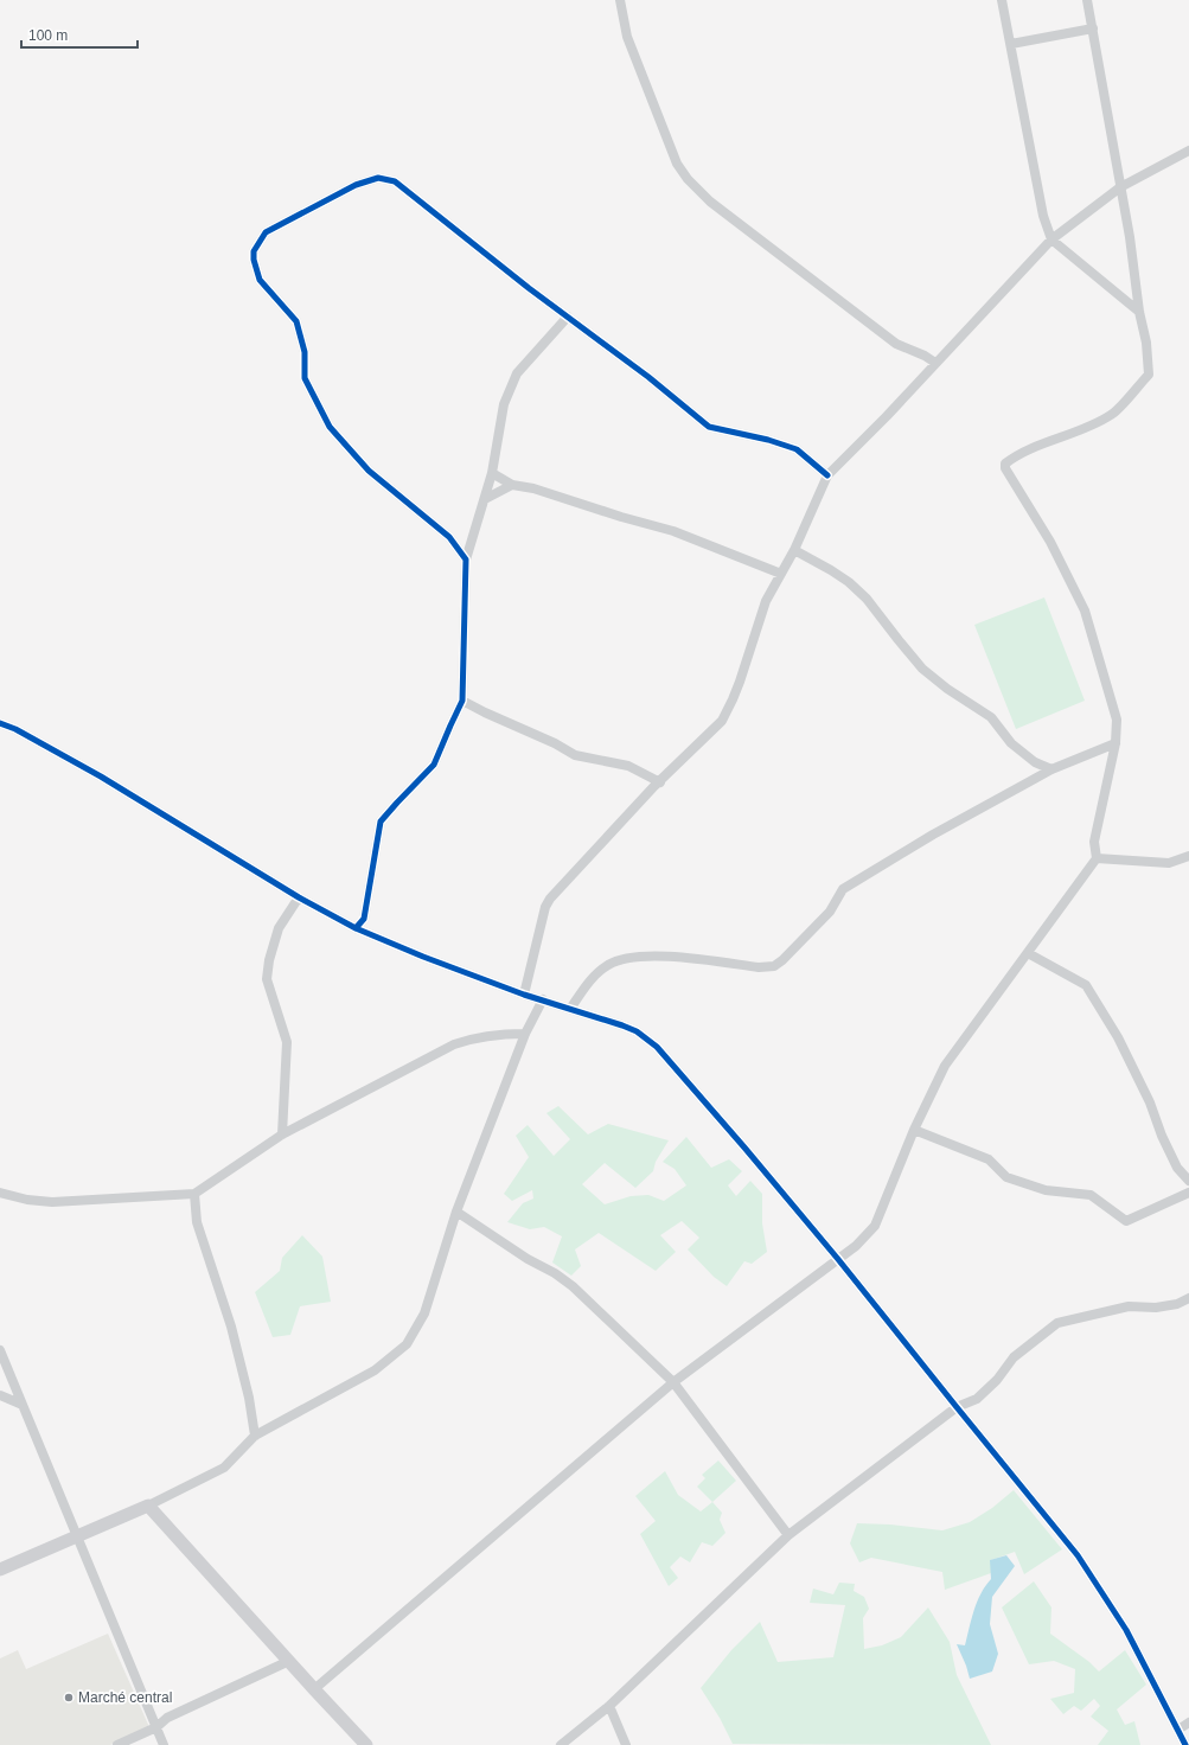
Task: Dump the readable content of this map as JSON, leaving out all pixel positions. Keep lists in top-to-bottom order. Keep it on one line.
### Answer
{"places":["Marché central"],"scale_bar":"100 m"}
